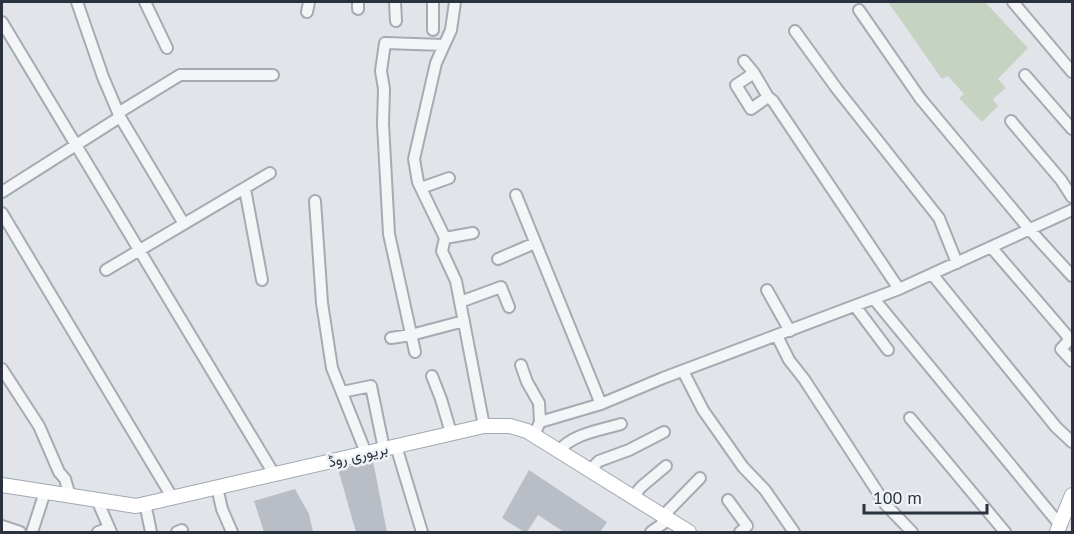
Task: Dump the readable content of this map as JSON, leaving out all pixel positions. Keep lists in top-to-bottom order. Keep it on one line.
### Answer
{"streets":{"main road":["بریوری روڈ"]},"scale_bar":"100 m"}
